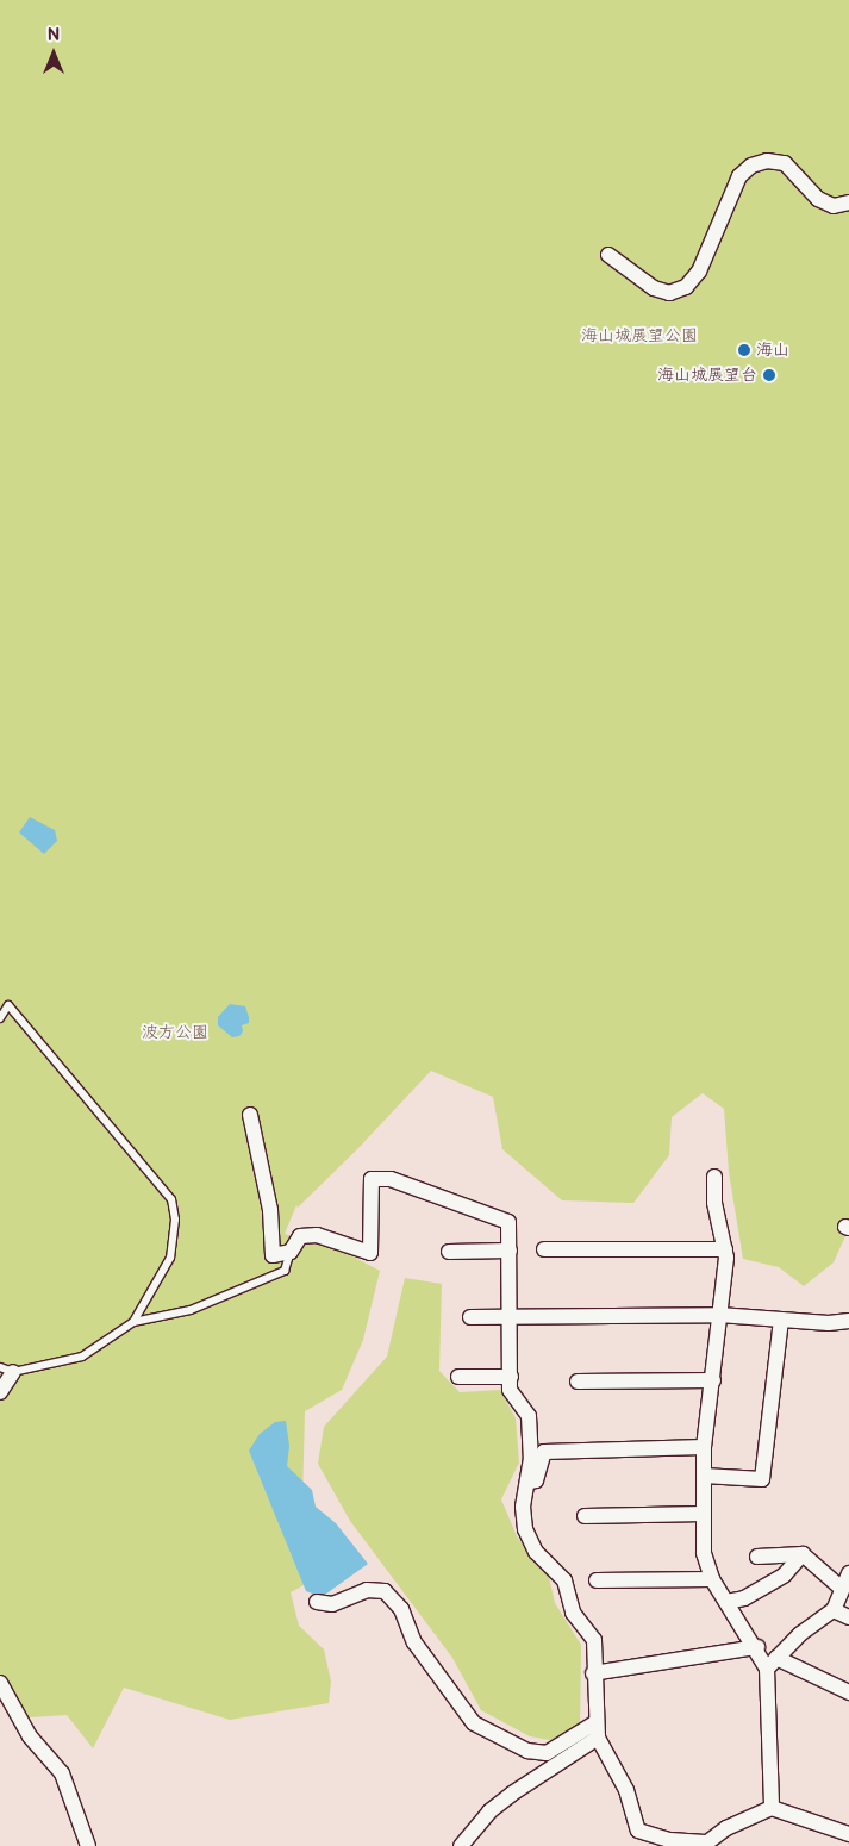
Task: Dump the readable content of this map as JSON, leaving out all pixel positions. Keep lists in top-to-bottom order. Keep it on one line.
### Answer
{"parks":["海山城展望公園","波方公園"],"places":["海山","海山城展望台"],"north":"top"}
